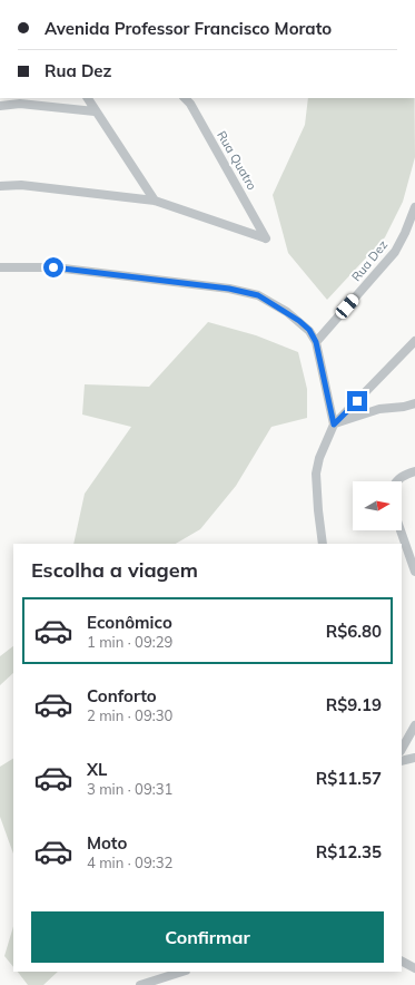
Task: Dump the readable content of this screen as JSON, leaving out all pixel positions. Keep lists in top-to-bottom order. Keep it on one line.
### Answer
{"streets":{"street":["Rua Quatro","Rua Dez"]},"north":"right","page":{"banner":["Avenida Professor Francisco Morato","Rua Dez"],"heading":"Escolha a viagem","list":[{"name":"Econômico","note":"1 min · 09:29","value":"R$6.80"},{"name":"Conforto","note":"2 min · 09:30","value":"R$9.19"},{"name":"XL","note":"3 min · 09:31","value":"R$11.57"},{"name":"Moto","note":"4 min · 09:32","value":"R$12.35"}],"buttons":"Confirmar"}}
